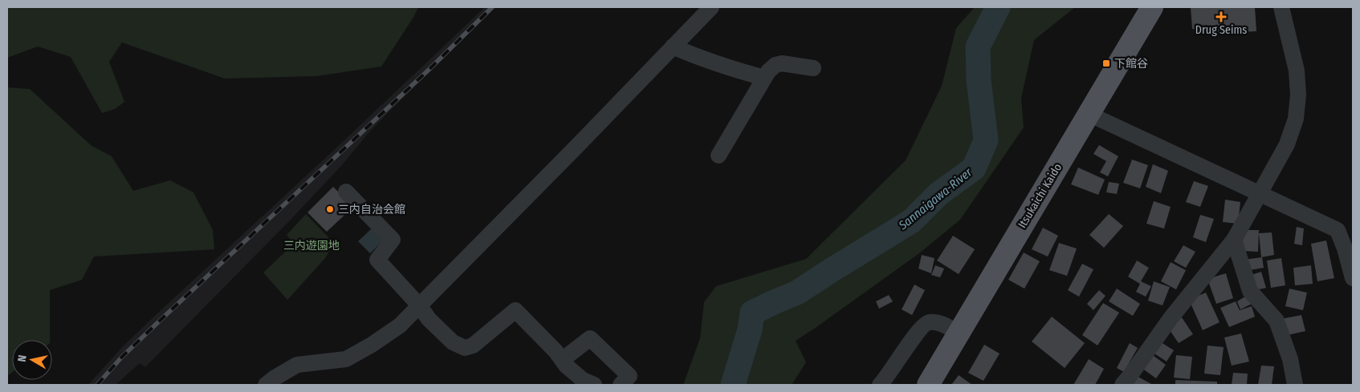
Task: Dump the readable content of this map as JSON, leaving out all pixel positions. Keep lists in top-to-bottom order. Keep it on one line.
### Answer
{"streets":{"main road":["Itsukaichi Kaido"]},"water":["Sannaigawa-River"],"parks":["三内遊園地"],"places":{"health":["Drug Seims"],"transit":["下館谷"],"other":["三内自治会館"]},"north":"left"}
